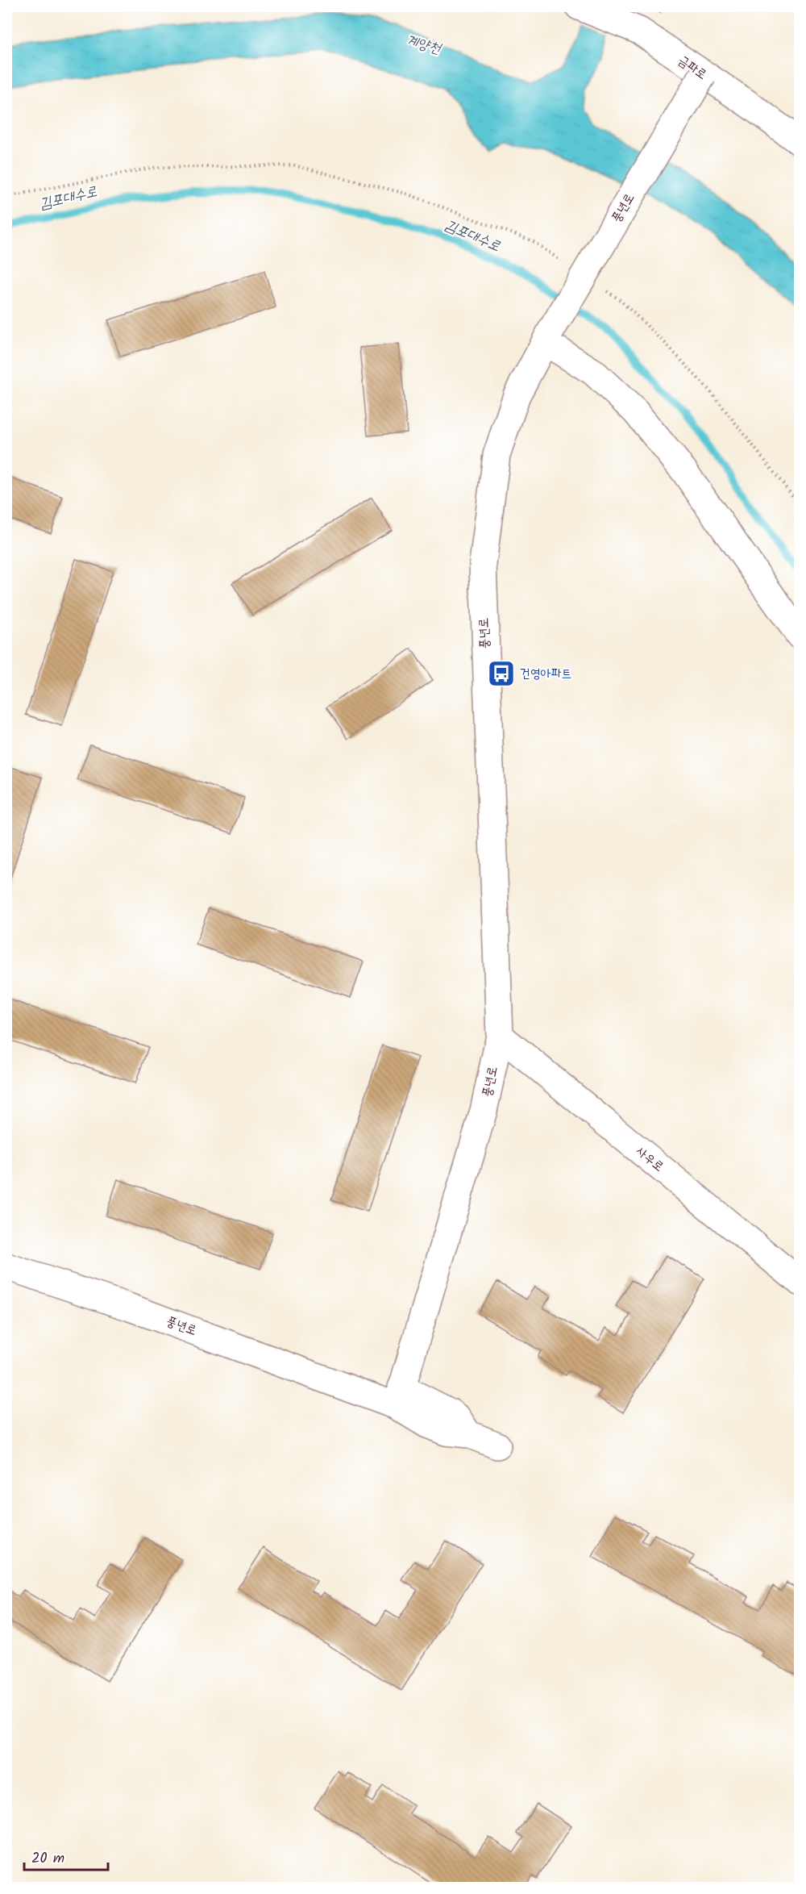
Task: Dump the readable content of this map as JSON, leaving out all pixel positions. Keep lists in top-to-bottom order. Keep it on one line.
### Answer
{"streets":{"street":["금파로","풍년로","사우로"]},"crossings":[["금파로","풍년로"],["풍년로","사우로"]],"water":["계양천","김포대수로"],"places":{"bus stop":["건영아파트"]},"scale_bar":"20 m"}
